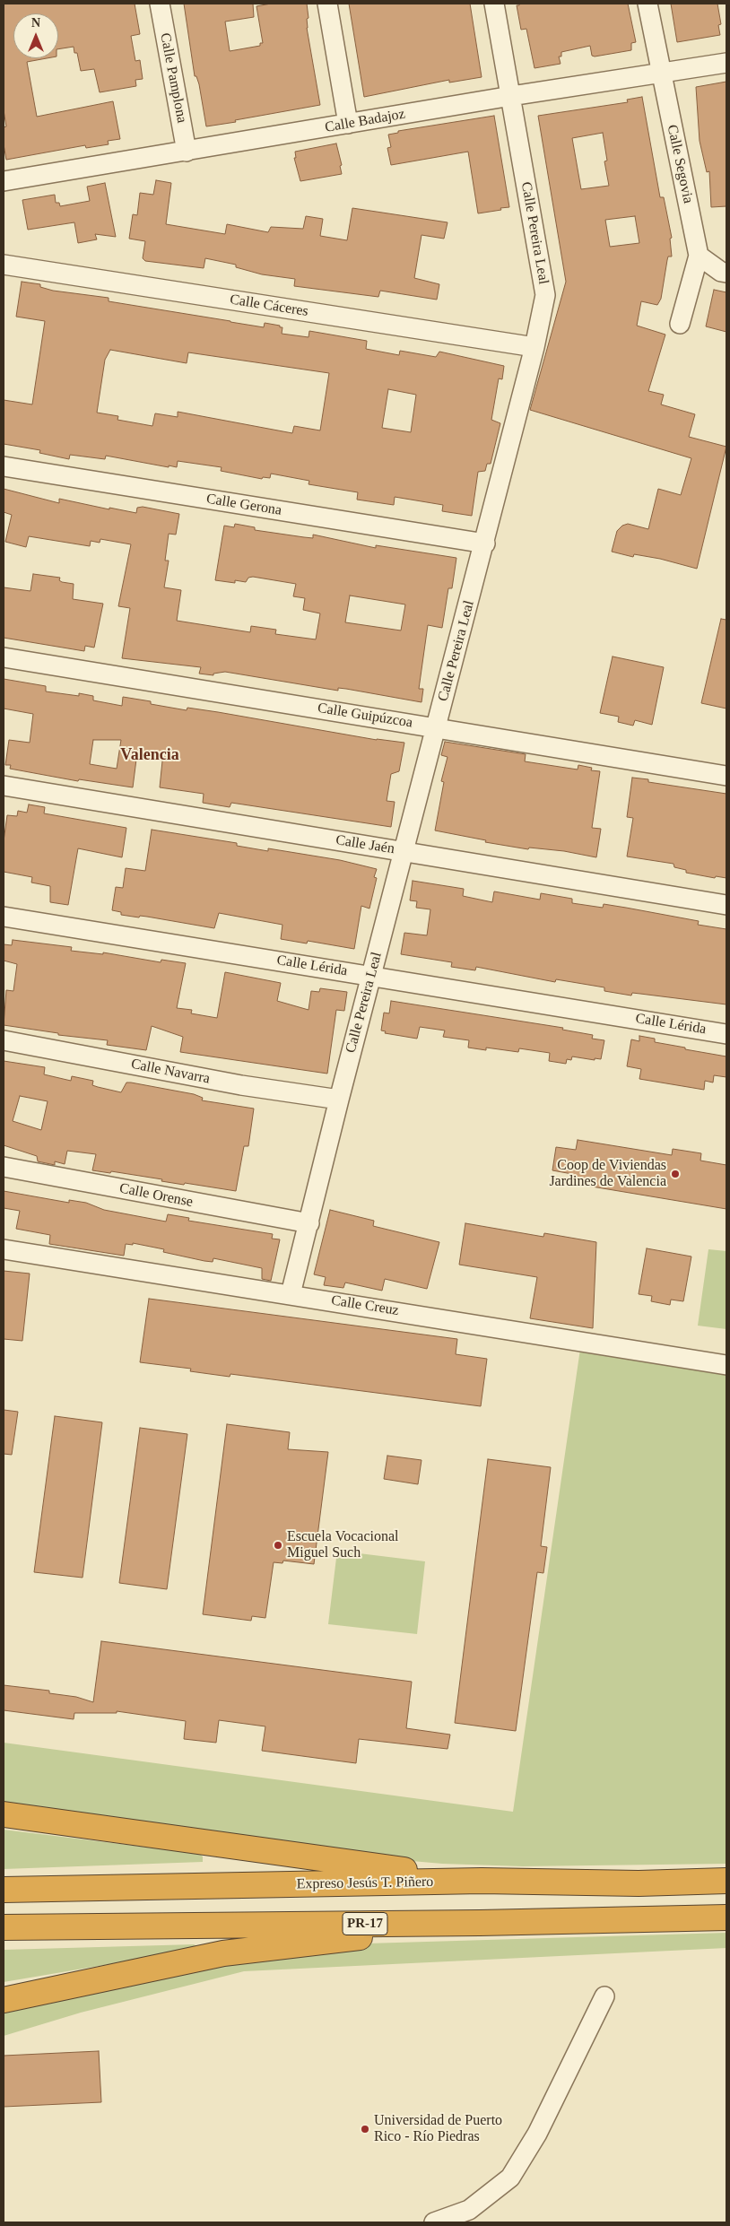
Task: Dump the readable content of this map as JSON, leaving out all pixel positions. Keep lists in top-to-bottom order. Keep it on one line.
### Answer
{"streets":{"highway":["Expreso Jesús T. Piñero","PR-17"],"street":["Calle Pamplona","Calle Badajoz","Calle Segovia","Calle Pereira Leal","Calle Cáceres","Calle Gerona","Calle Guipúzcoa","Calle Jaén","Calle Lérida","Calle Navarra","Calle Orense","Calle Creuz"]},"crossings":[["Calle Pamplona","Calle Badajoz"],["Calle Badajoz","Calle Segovia"],["Calle Badajoz","Calle Pereira Leal"],["Calle Pereira Leal","Calle Cáceres"],["Calle Pereira Leal","Calle Gerona"],["Calle Pereira Leal","Calle Guipúzcoa"],["Calle Pereira Leal","Calle Jaén"],["Calle Pereira Leal","Calle Lérida"],["Calle Pereira Leal","Calle Navarra"],["Calle Pereira Leal","Calle Orense"],["Calle Pereira Leal","Calle Creuz"]],"districts":["Valencia"],"places":["Coop de Viviendas Jardines de Valencia","Escuela Vocacional Miguel Such","Universidad de Puerto Rico - Río Piedras"],"north":"top"}
